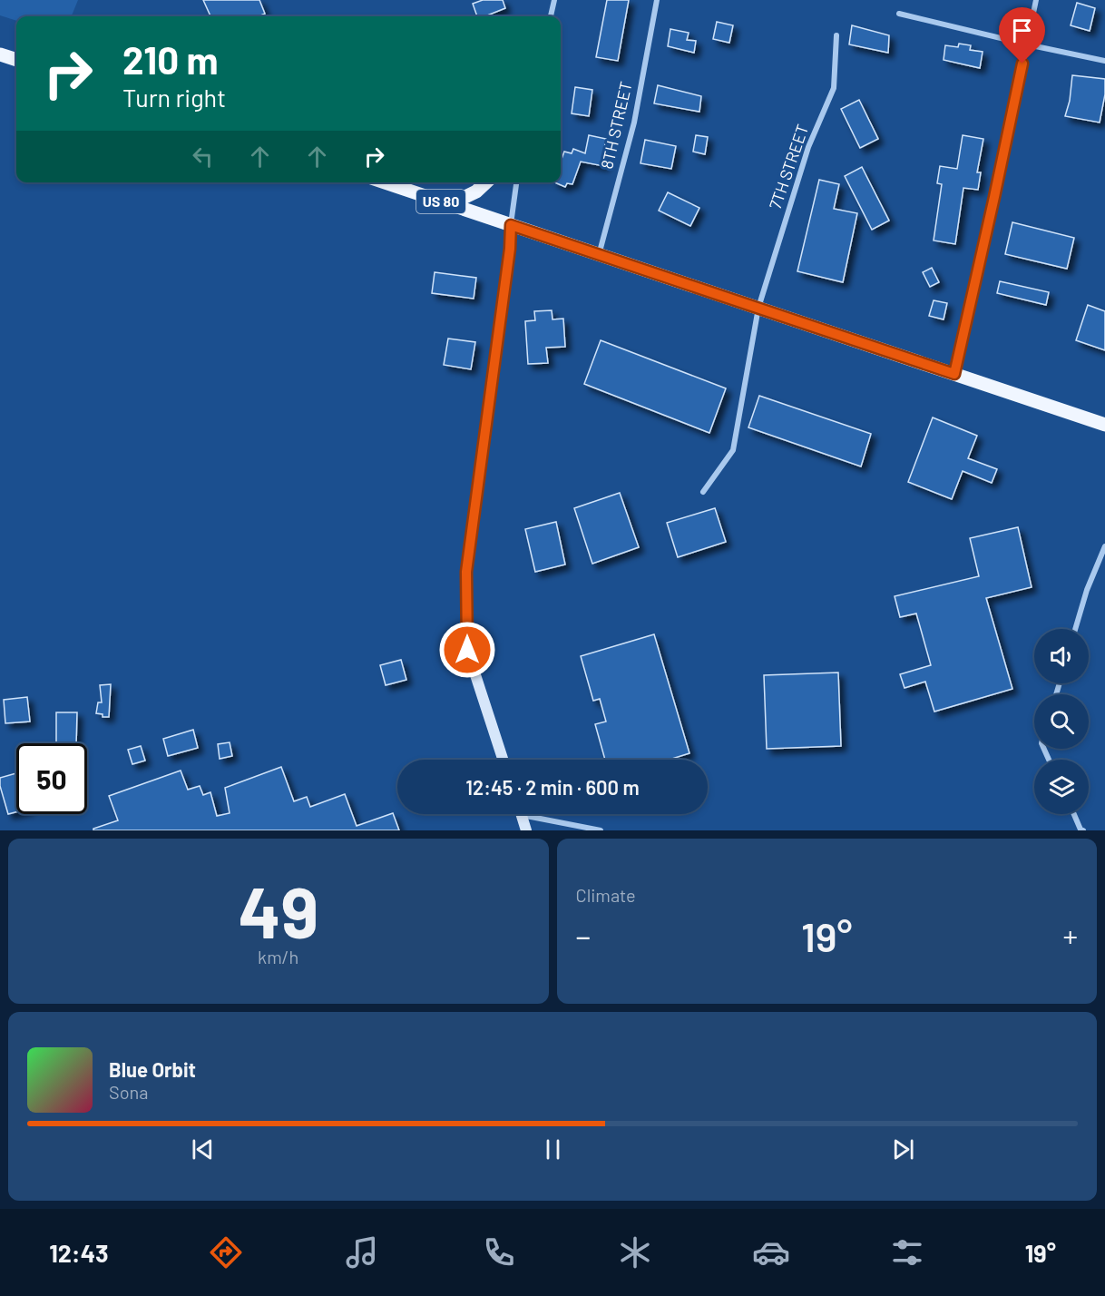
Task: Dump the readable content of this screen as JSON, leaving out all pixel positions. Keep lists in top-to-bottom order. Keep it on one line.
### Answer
{"streets":{"main road":["US 80"],"street":["8TH STREET","7TH STREET"]},"crossings":[["8TH STREET","US 80"],["7TH STREET","US 80"]],"page":{"turn":["210 m","Turn right"],"limit":"50","trip":"12:45 · 2 min · 600 m","tile":[["49","km/h"],"Climate"],"heat":["−","19°","+"],"song":["Blue Orbit","Sona"],"tabs":["12:43","19°"]}}
